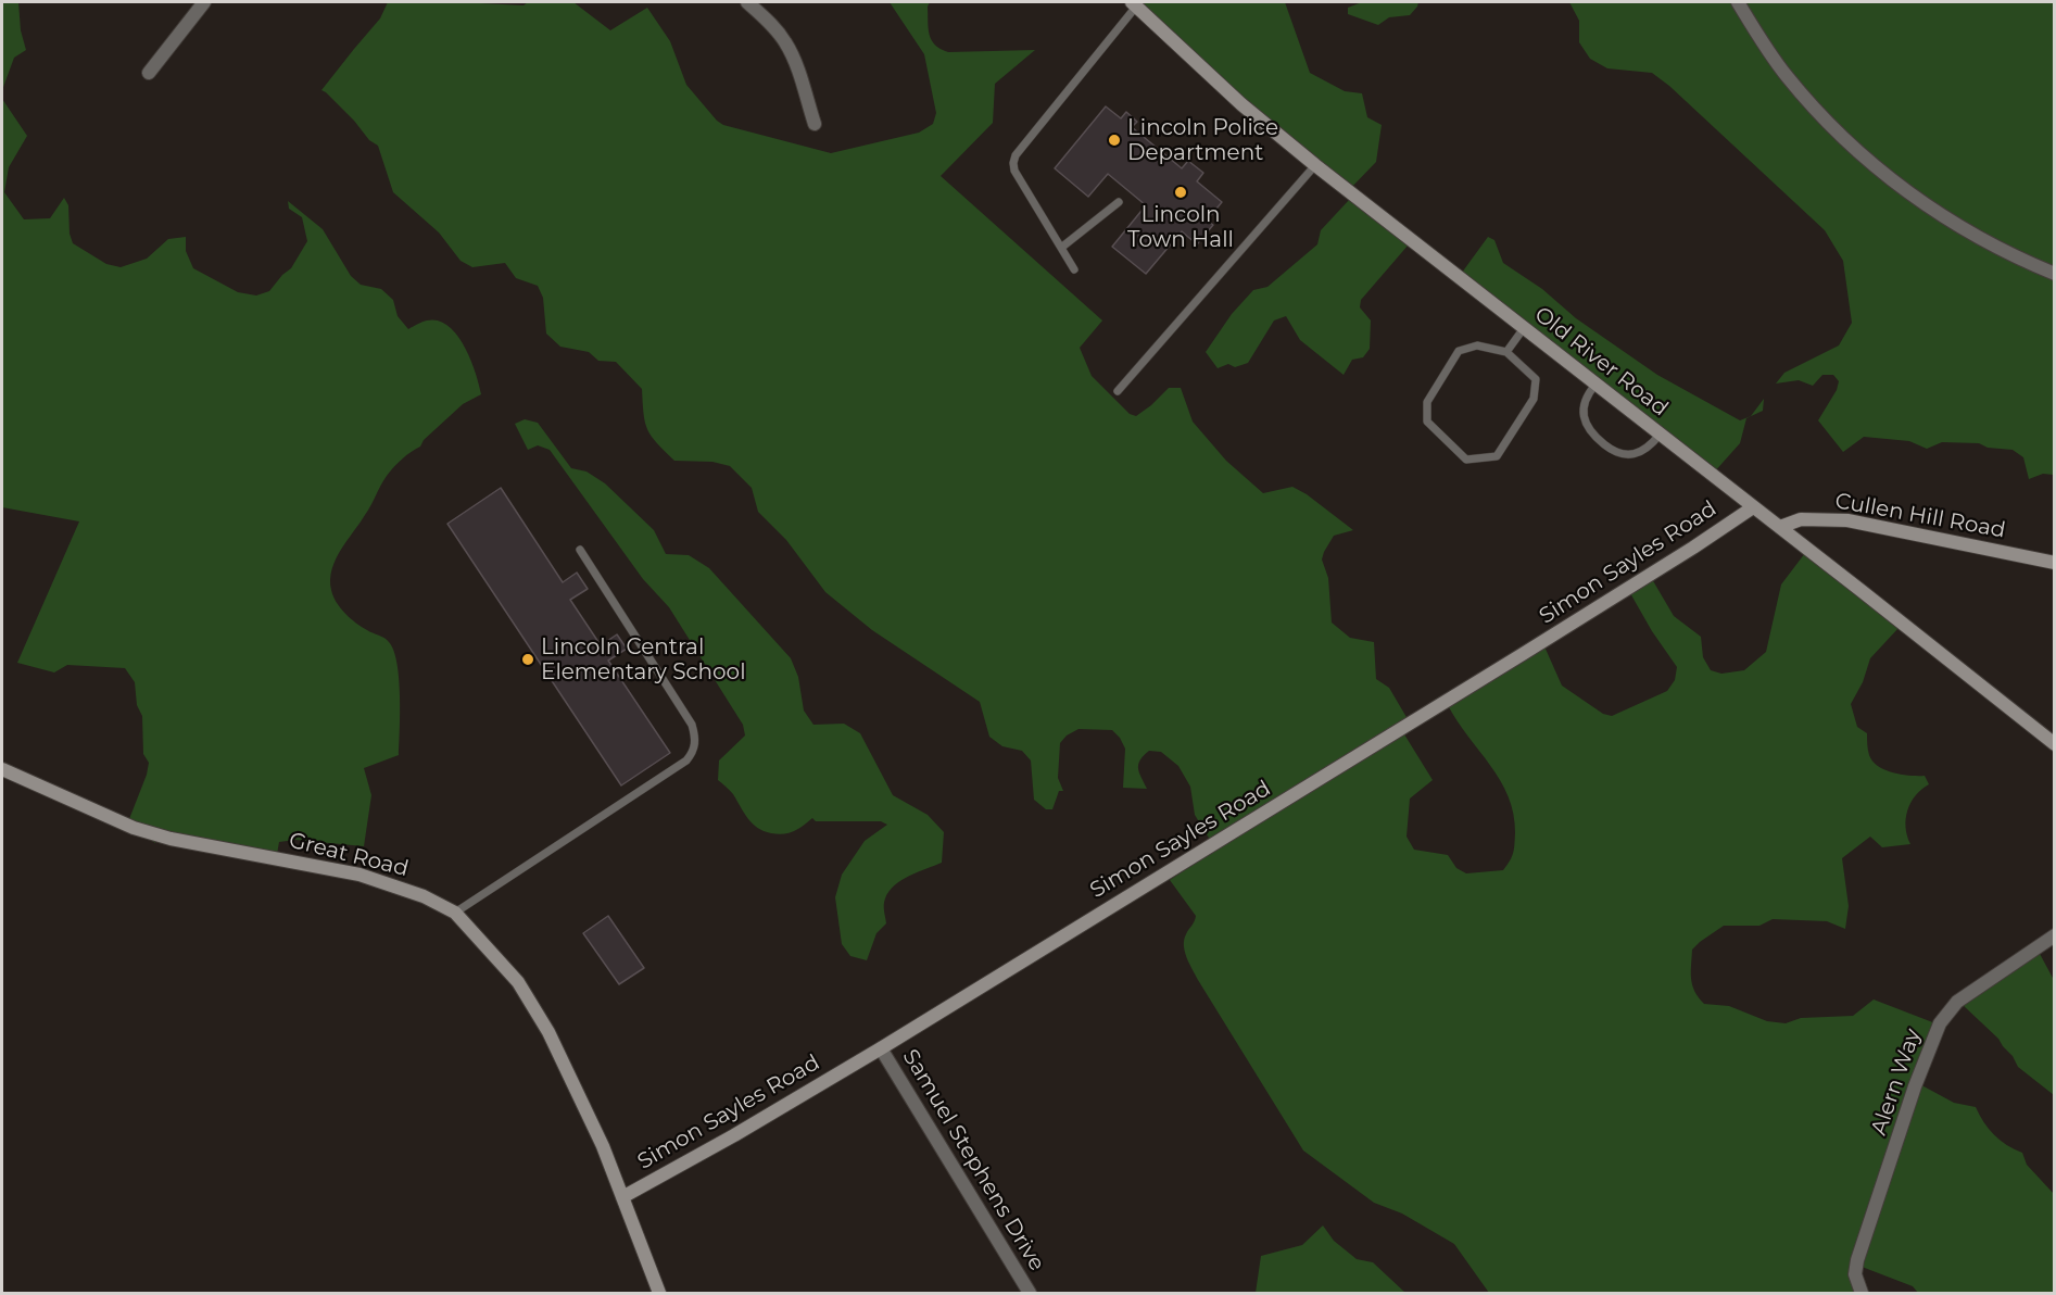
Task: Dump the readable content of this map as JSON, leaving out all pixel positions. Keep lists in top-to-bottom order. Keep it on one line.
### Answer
{"streets":{"street":["Old River Road","Cullen Hill Road","Simon Sayles Road","Great Road","Alern Way","Samuel Stephens Drive"]},"crossings":[["Old River Road","Cullen Hill Road"],["Old River Road","Simon Sayles Road"],["Simon Sayles Road","Great Road"],["Simon Sayles Road","Samuel Stephens Drive"]],"places":["Lincoln Police Department","Lincoln Town Hall","Lincoln Central Elementary School"]}
